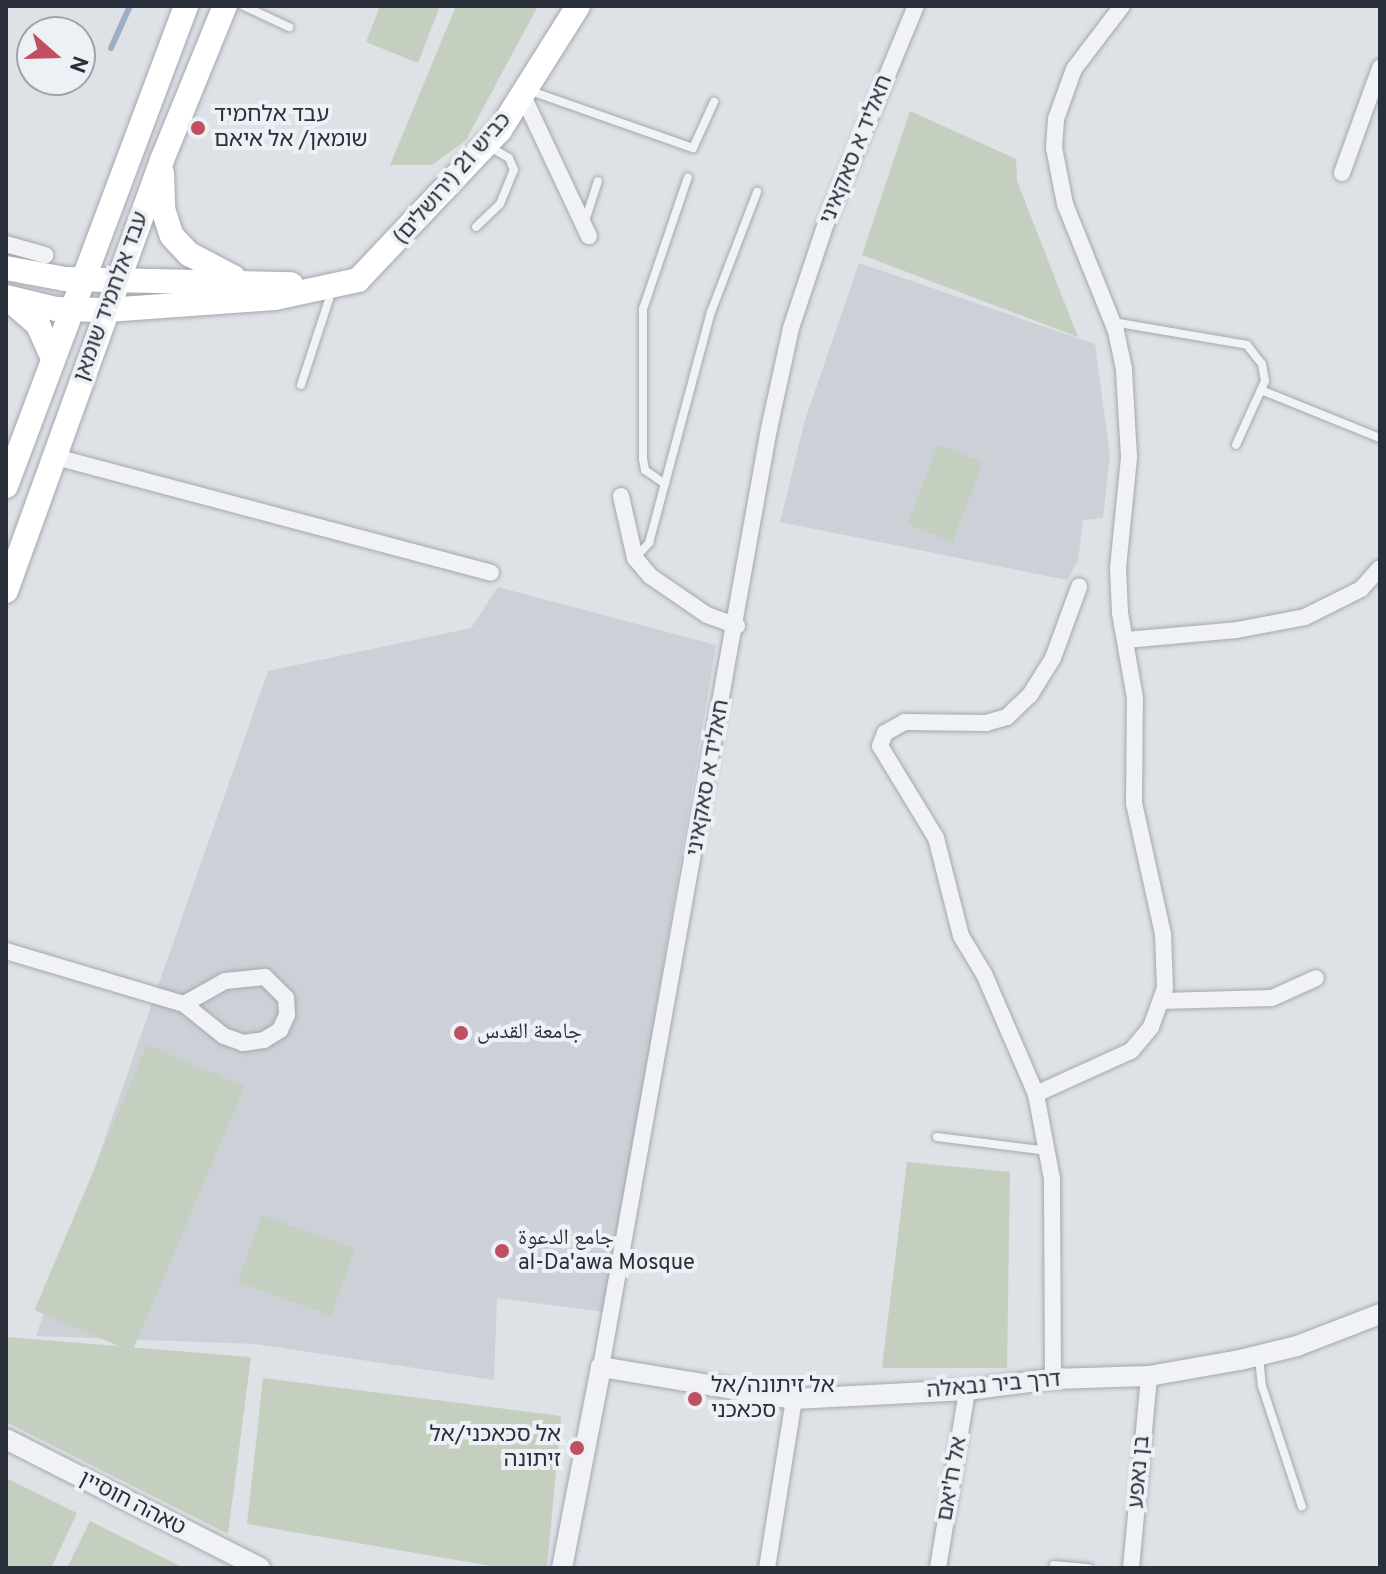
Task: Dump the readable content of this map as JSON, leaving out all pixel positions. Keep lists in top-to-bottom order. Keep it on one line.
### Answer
{"streets":{"main road":["כביש 21 (ירושלים)","עבד אלחמיד שומאן"],"street":["חאליד א סאקאיני","דרך ביר נבאלה","בן נאפע","אל ח'יאם","טאהה חוסיין"]},"crossings":[["חאליד א סאקאיני","דרך ביר נבאלה"],["כביש 21 (ירושלים)","עבד אלחמיד שומאן"],["דרך ביר נבאלה","בן נאפע"],["דרך ביר נבאלה","אל ח'יאם"]],"places":["עבד אלחמיד שומאן/ אל איאם","جامعة القدس","جامع الدعوة al-Da'awa Mosque","אל זיתונה/אל סכאכני","אל סכאכני/אל זיתונה"],"north":"right"}
